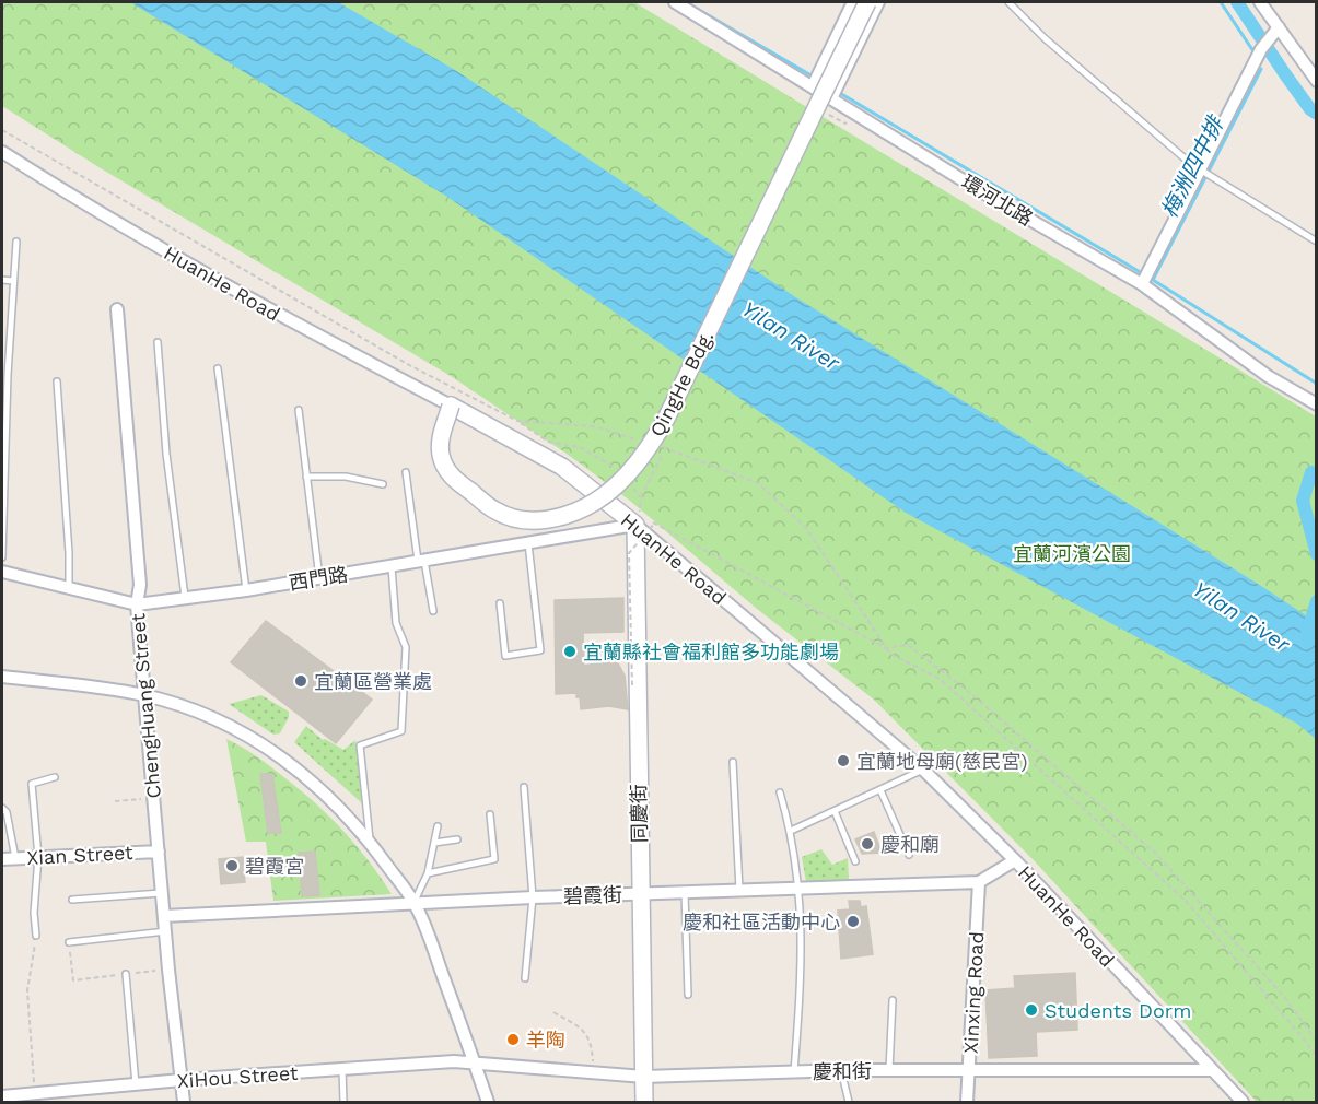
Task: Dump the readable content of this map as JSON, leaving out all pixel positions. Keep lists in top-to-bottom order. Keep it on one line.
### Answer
{"streets":{"street":["環河北路","HuanHe Road","QingHe Bdg.","西門路","ChengHuang Street","同慶街","Xian Street","碧霞街","Xinxing Road","慶和街","XiHou Street"]},"crossings":[["HuanHe Road","QingHe Bdg."],["HuanHe Road","西門路"],["HuanHe Road","同慶街"],["HuanHe Road","碧霞街"],["HuanHe Road","慶和街"],["西門路","ChengHuang Street"],["西門路","同慶街"],["ChengHuang Street","Xian Street"],["ChengHuang Street","碧霞街"],["ChengHuang Street","XiHou Street"],["同慶街","碧霞街"],["同慶街","慶和街"],["碧霞街","Xinxing Road"],["Xinxing Road","慶和街"],["慶和街","XiHou Street"]],"water":["梅洲四中排","Yilan River"],"parks":["宜蘭河濱公園"],"places":["宜蘭縣社會福利館多功能劇場","宜蘭區營業處","宜蘭地母廟(慈民宮)","慶和廟","碧霞宮","慶和社區活動中心","Students Dorm","羊陶"]}
